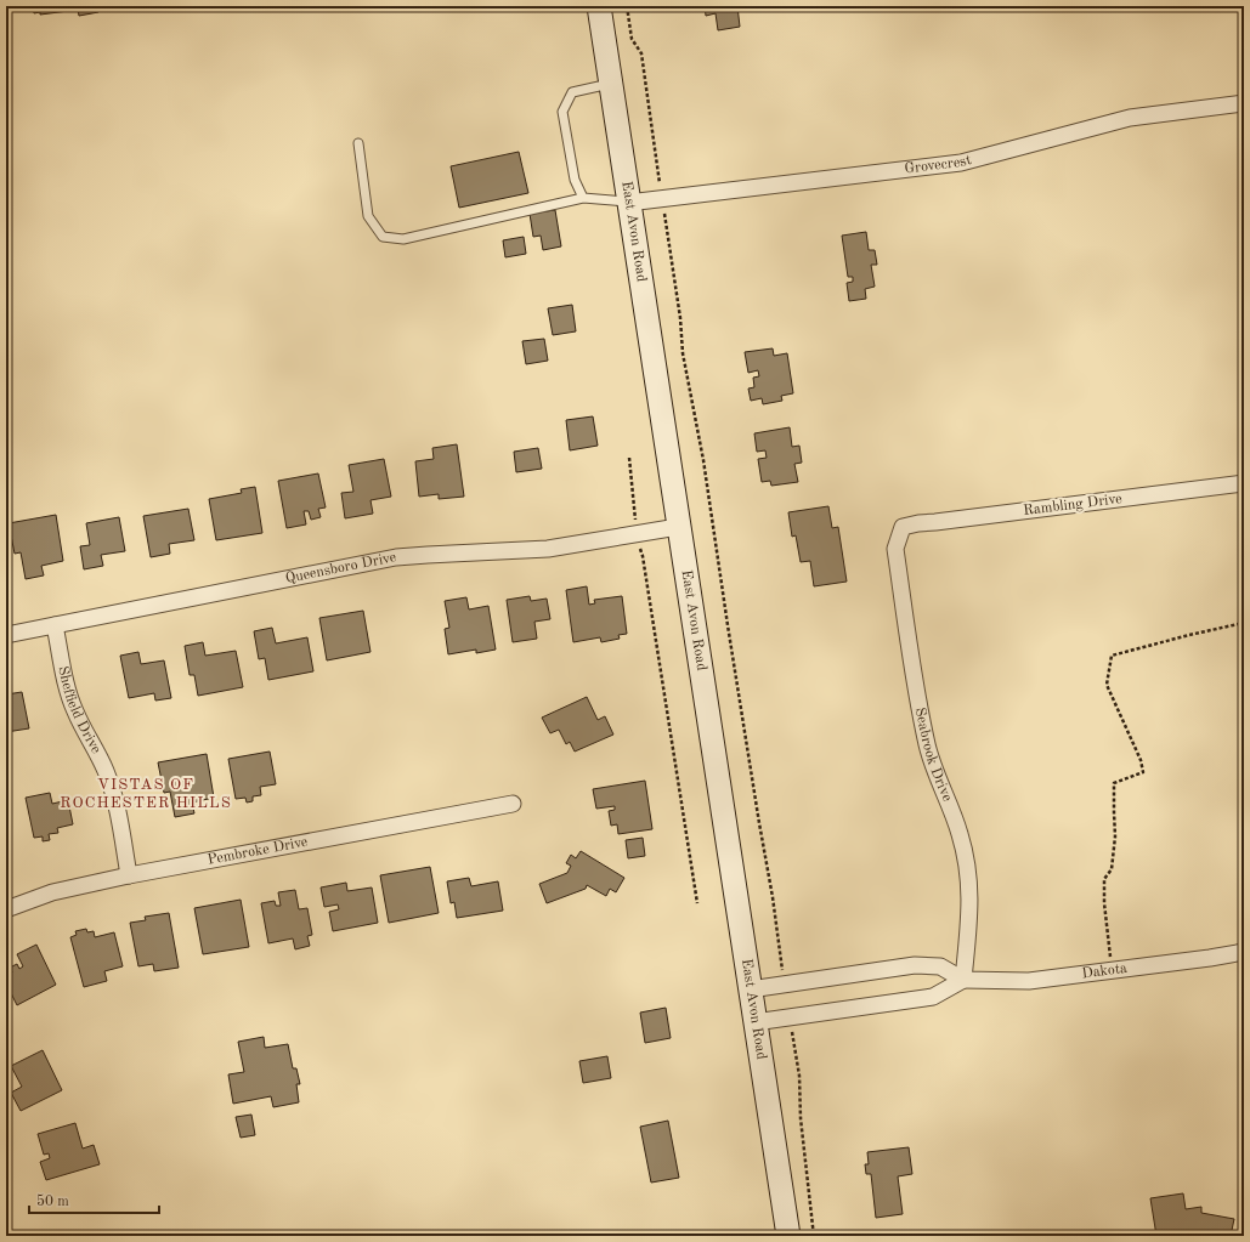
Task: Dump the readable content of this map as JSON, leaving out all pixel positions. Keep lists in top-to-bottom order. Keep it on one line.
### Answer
{"streets":{"main road":["East Avon Road"],"street":["Grovecrest","Rambling Drive","Queensboro Drive","Sheffield Drive","Seabrook Drive","Pembroke Drive","Dakota"]},"crossings":[["Grovecrest","East Avon Road"],["East Avon Road","Queensboro Drive"],["East Avon Road","Dakota"],["Rambling Drive","Seabrook Drive"],["Queensboro Drive","Sheffield Drive"],["Sheffield Drive","Pembroke Drive"],["Seabrook Drive","Dakota"]],"districts":["VISTAS OF ROCHESTER HILLS"],"scale_bar":"50 m"}
